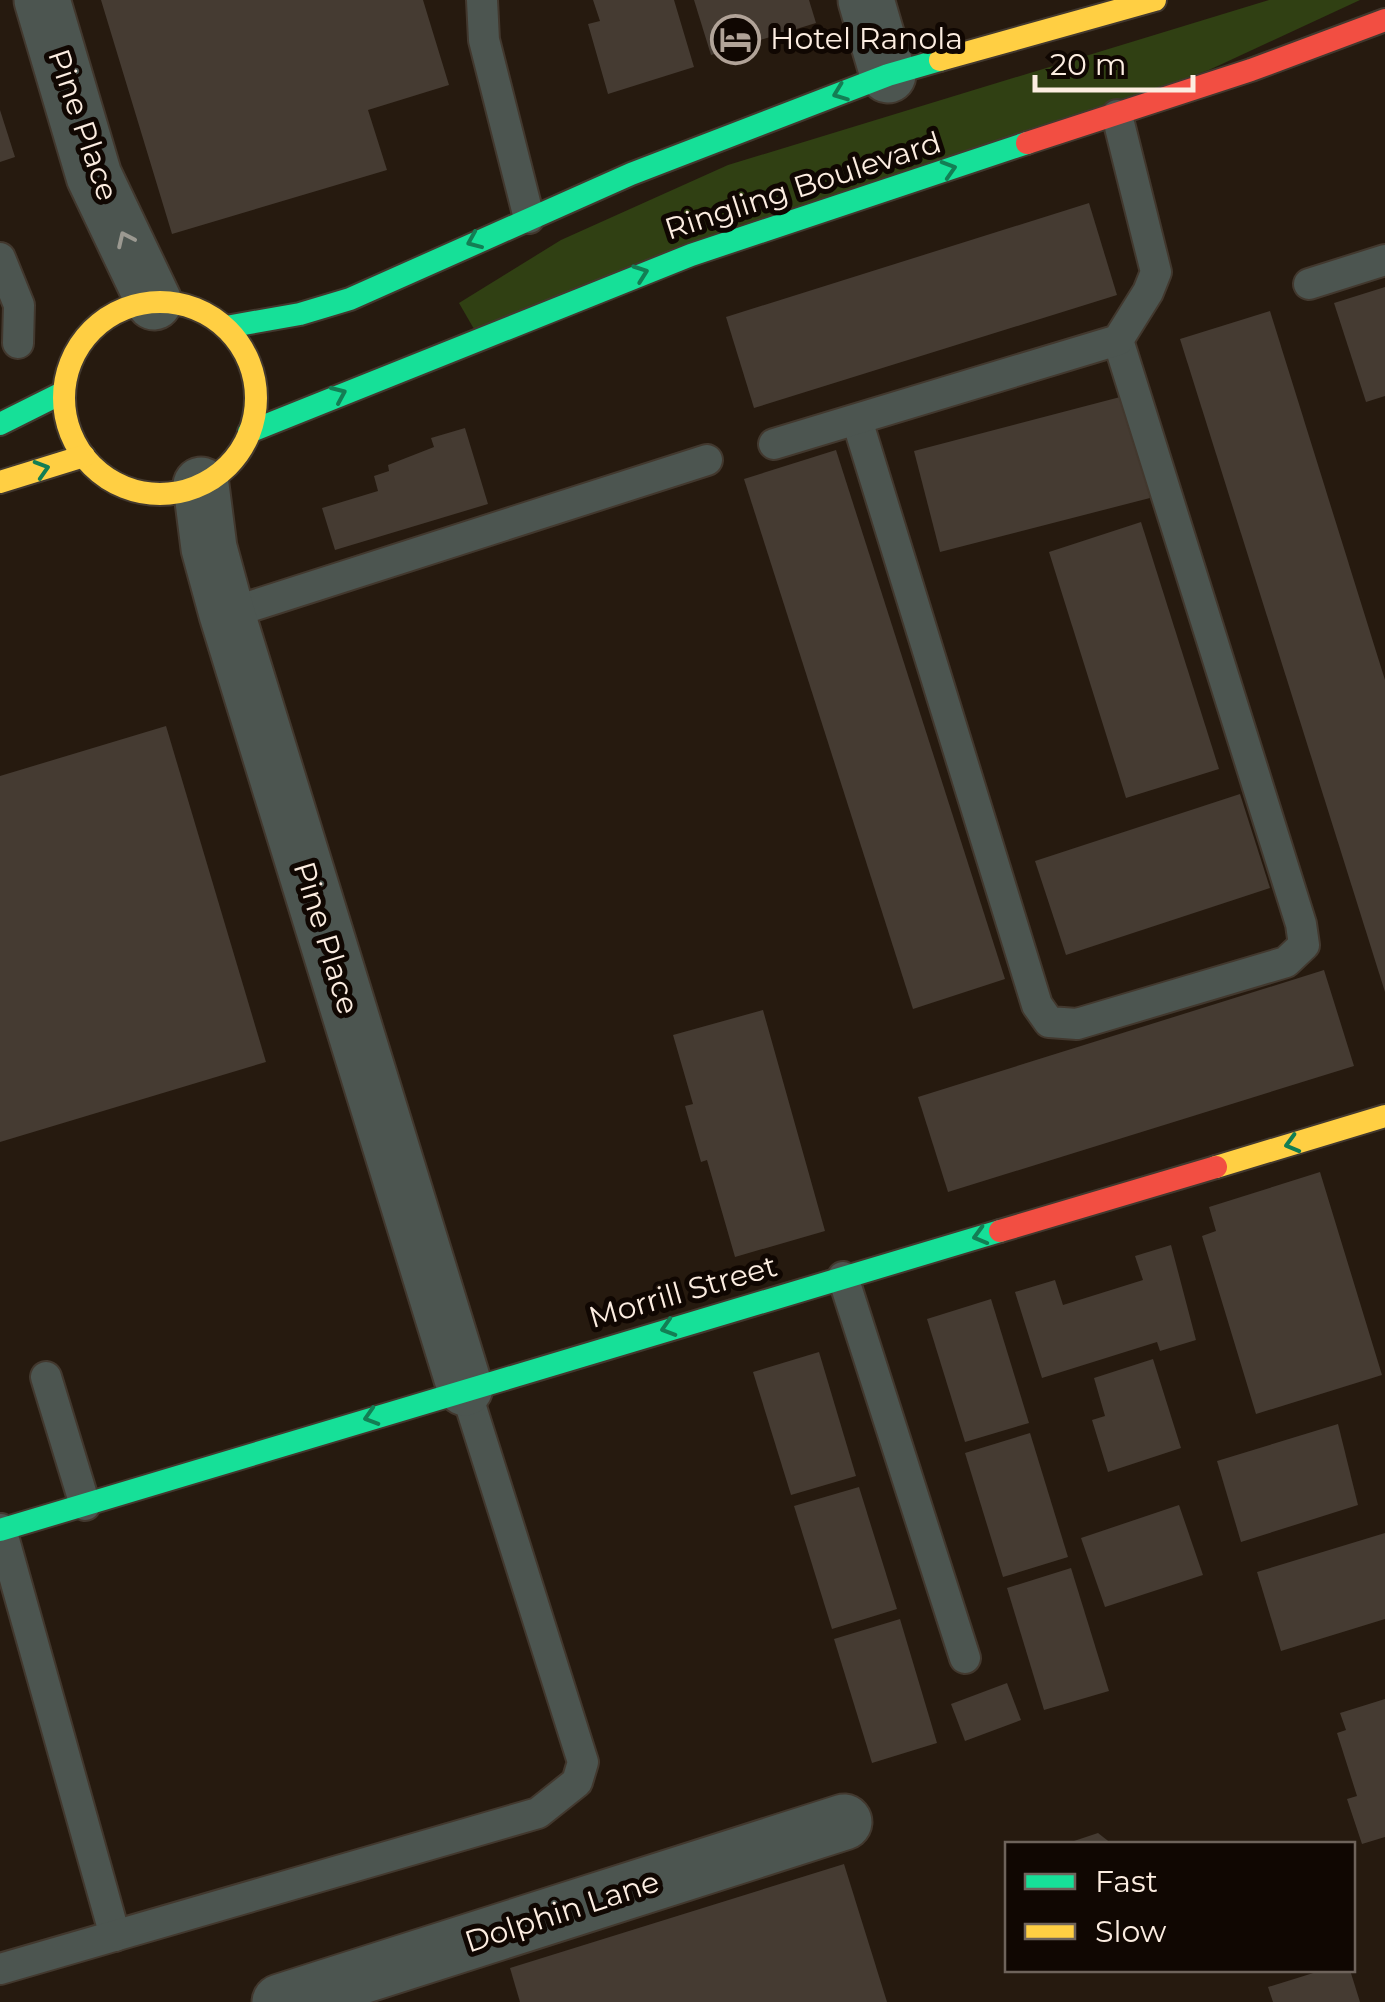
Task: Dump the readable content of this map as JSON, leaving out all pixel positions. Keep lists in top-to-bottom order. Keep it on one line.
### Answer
{"streets":{"street":["Pine Place","Ringling Boulevard","Morrill Street","Dolphin Lane"]},"crossings":[["Pine Place","Ringling Boulevard"],["Pine Place","Morrill Street"]],"one_way":["Morrill Street"],"places":{"hotel":["Hotel Ranola"]},"legend":["Fast","Slow"],"scale_bar":"20 m"}
